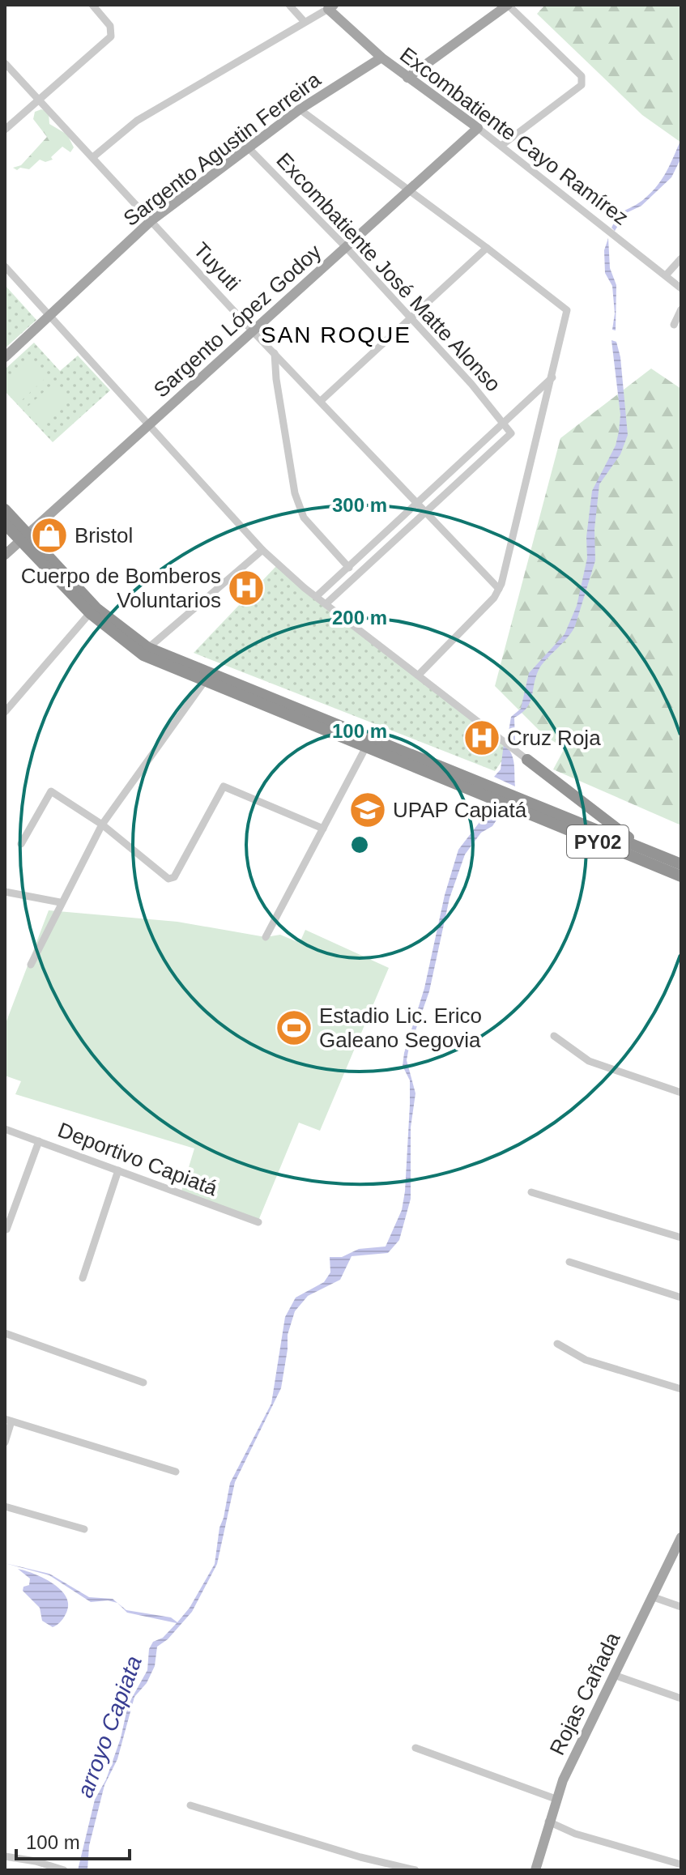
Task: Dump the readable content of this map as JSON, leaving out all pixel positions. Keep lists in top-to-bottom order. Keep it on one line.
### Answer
{"streets":{"highway":["PY02"],"main road":["Excombatiente Cayo Ramírez","Sargento Agustin Ferreira","Sargento López Godoy","Rojas Cañada"],"street":["Tuyuti","Excombatiente José Matte Alonso","Deportivo Capiatá"]},"crossings":[["Excombatiente Cayo Ramírez","Sargento Agustin Ferreira"],["Excombatiente Cayo Ramírez","Sargento López Godoy"],["Sargento Agustin Ferreira","Tuyuti"],["Sargento Agustin Ferreira","Excombatiente José Matte Alonso"],["Tuyuti","Sargento López Godoy"],["Excombatiente José Matte Alonso","Sargento López Godoy"],["Sargento López Godoy","PY02"]],"districts":["SAN ROQUE"],"water":["arroyo Capiata"],"places":{"shop":["Bristol"],"hospital":["Cuerpo de Bomberos Voluntarios","Cruz Roja"],"school or university":["UPAP Capiatá"],"sports":["Estadio Lic. Erico Galeano Segovia"]},"scale_bar":"100 m","rings":["300 m","200 m","100 m"]}
